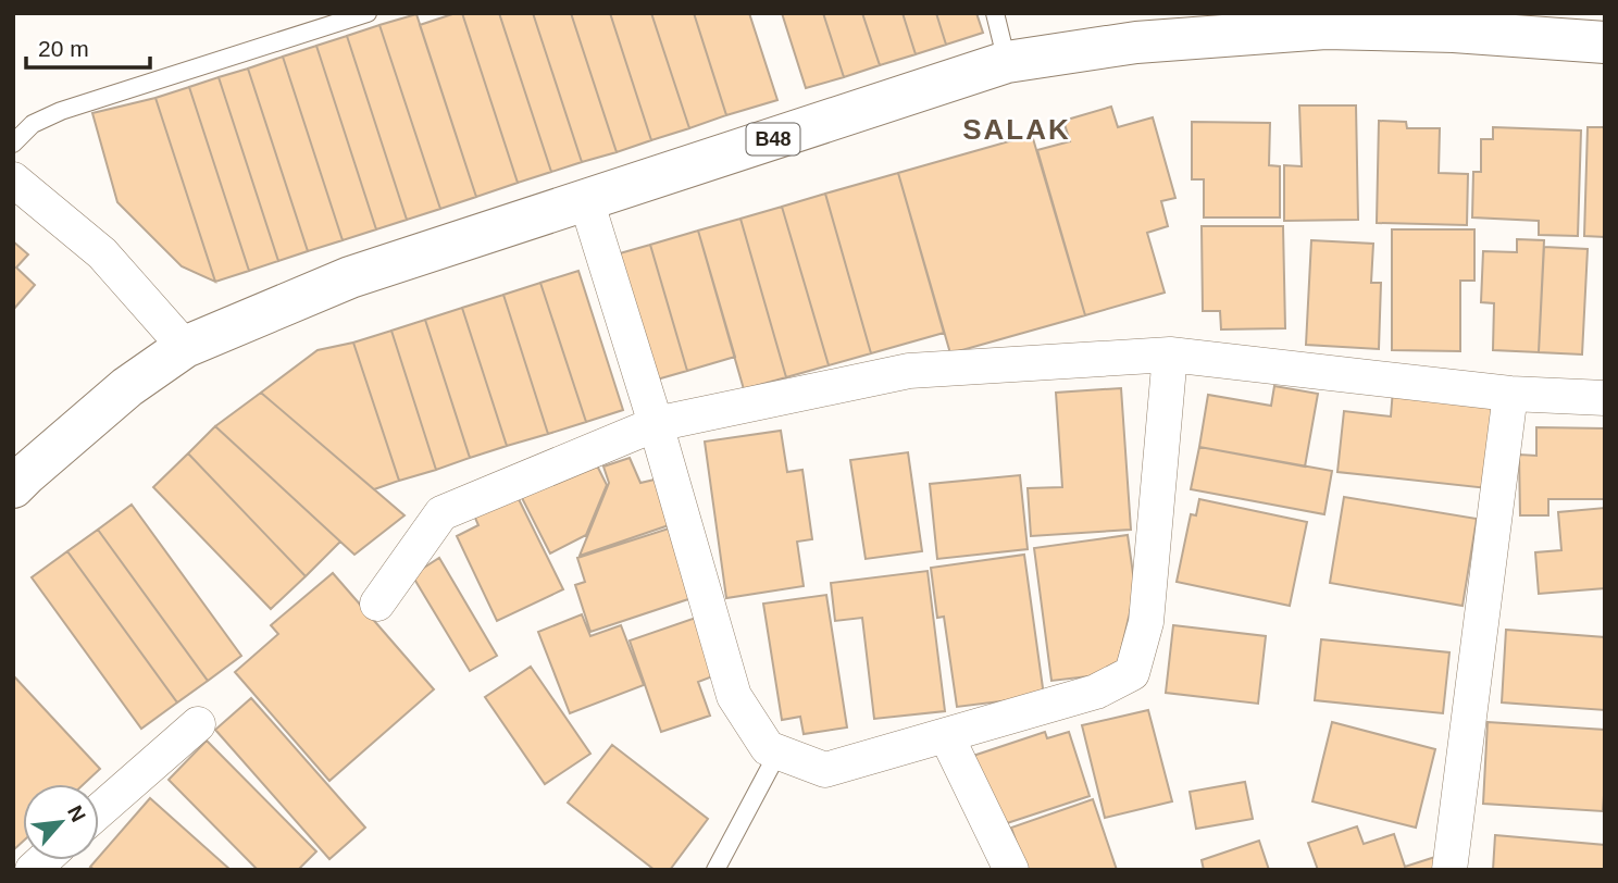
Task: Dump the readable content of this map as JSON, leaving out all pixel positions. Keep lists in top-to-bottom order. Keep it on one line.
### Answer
{"streets":{"main road":["B48"]},"districts":["SALAK"],"scale_bar":"20 m","north":"top right"}
